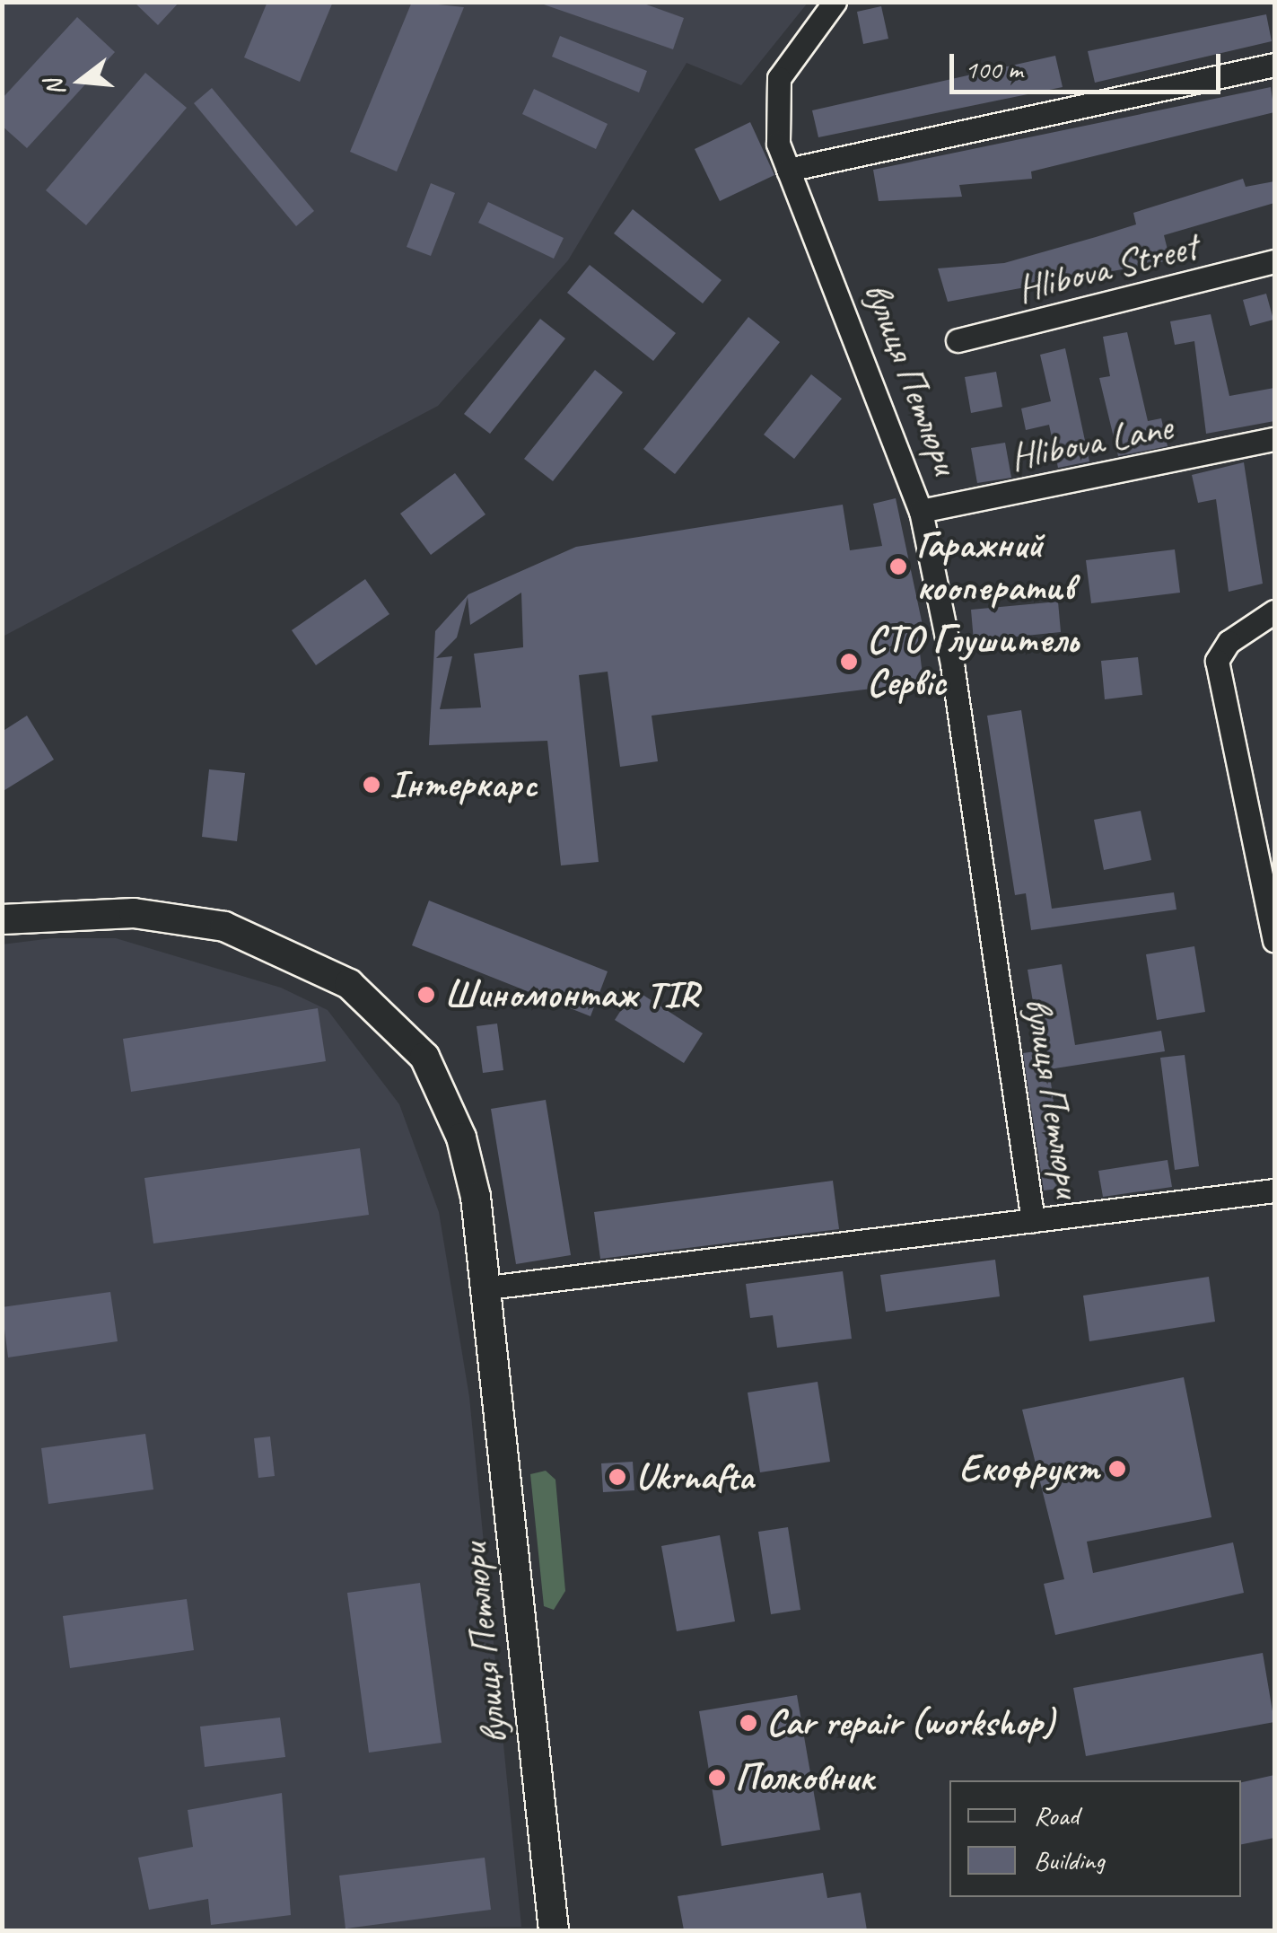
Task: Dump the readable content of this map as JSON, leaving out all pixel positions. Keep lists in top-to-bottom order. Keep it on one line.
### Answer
{"streets":{"main road":["вулиця Петлюри"],"street":["Hlibova Street","Hlibova Lane"]},"crossings":[["вулиця Петлюри","Hlibova Lane"]],"places":["Гаражний кооператив","СТО Глушитель Сервіс","Інтеркарс","Шиномонтаж TIR","Екофрукт","Ukrnafta","Car repair (workshop)","Полковник"],"legend":["Road","Building"],"scale_bar":"100 m","north":"left"}
